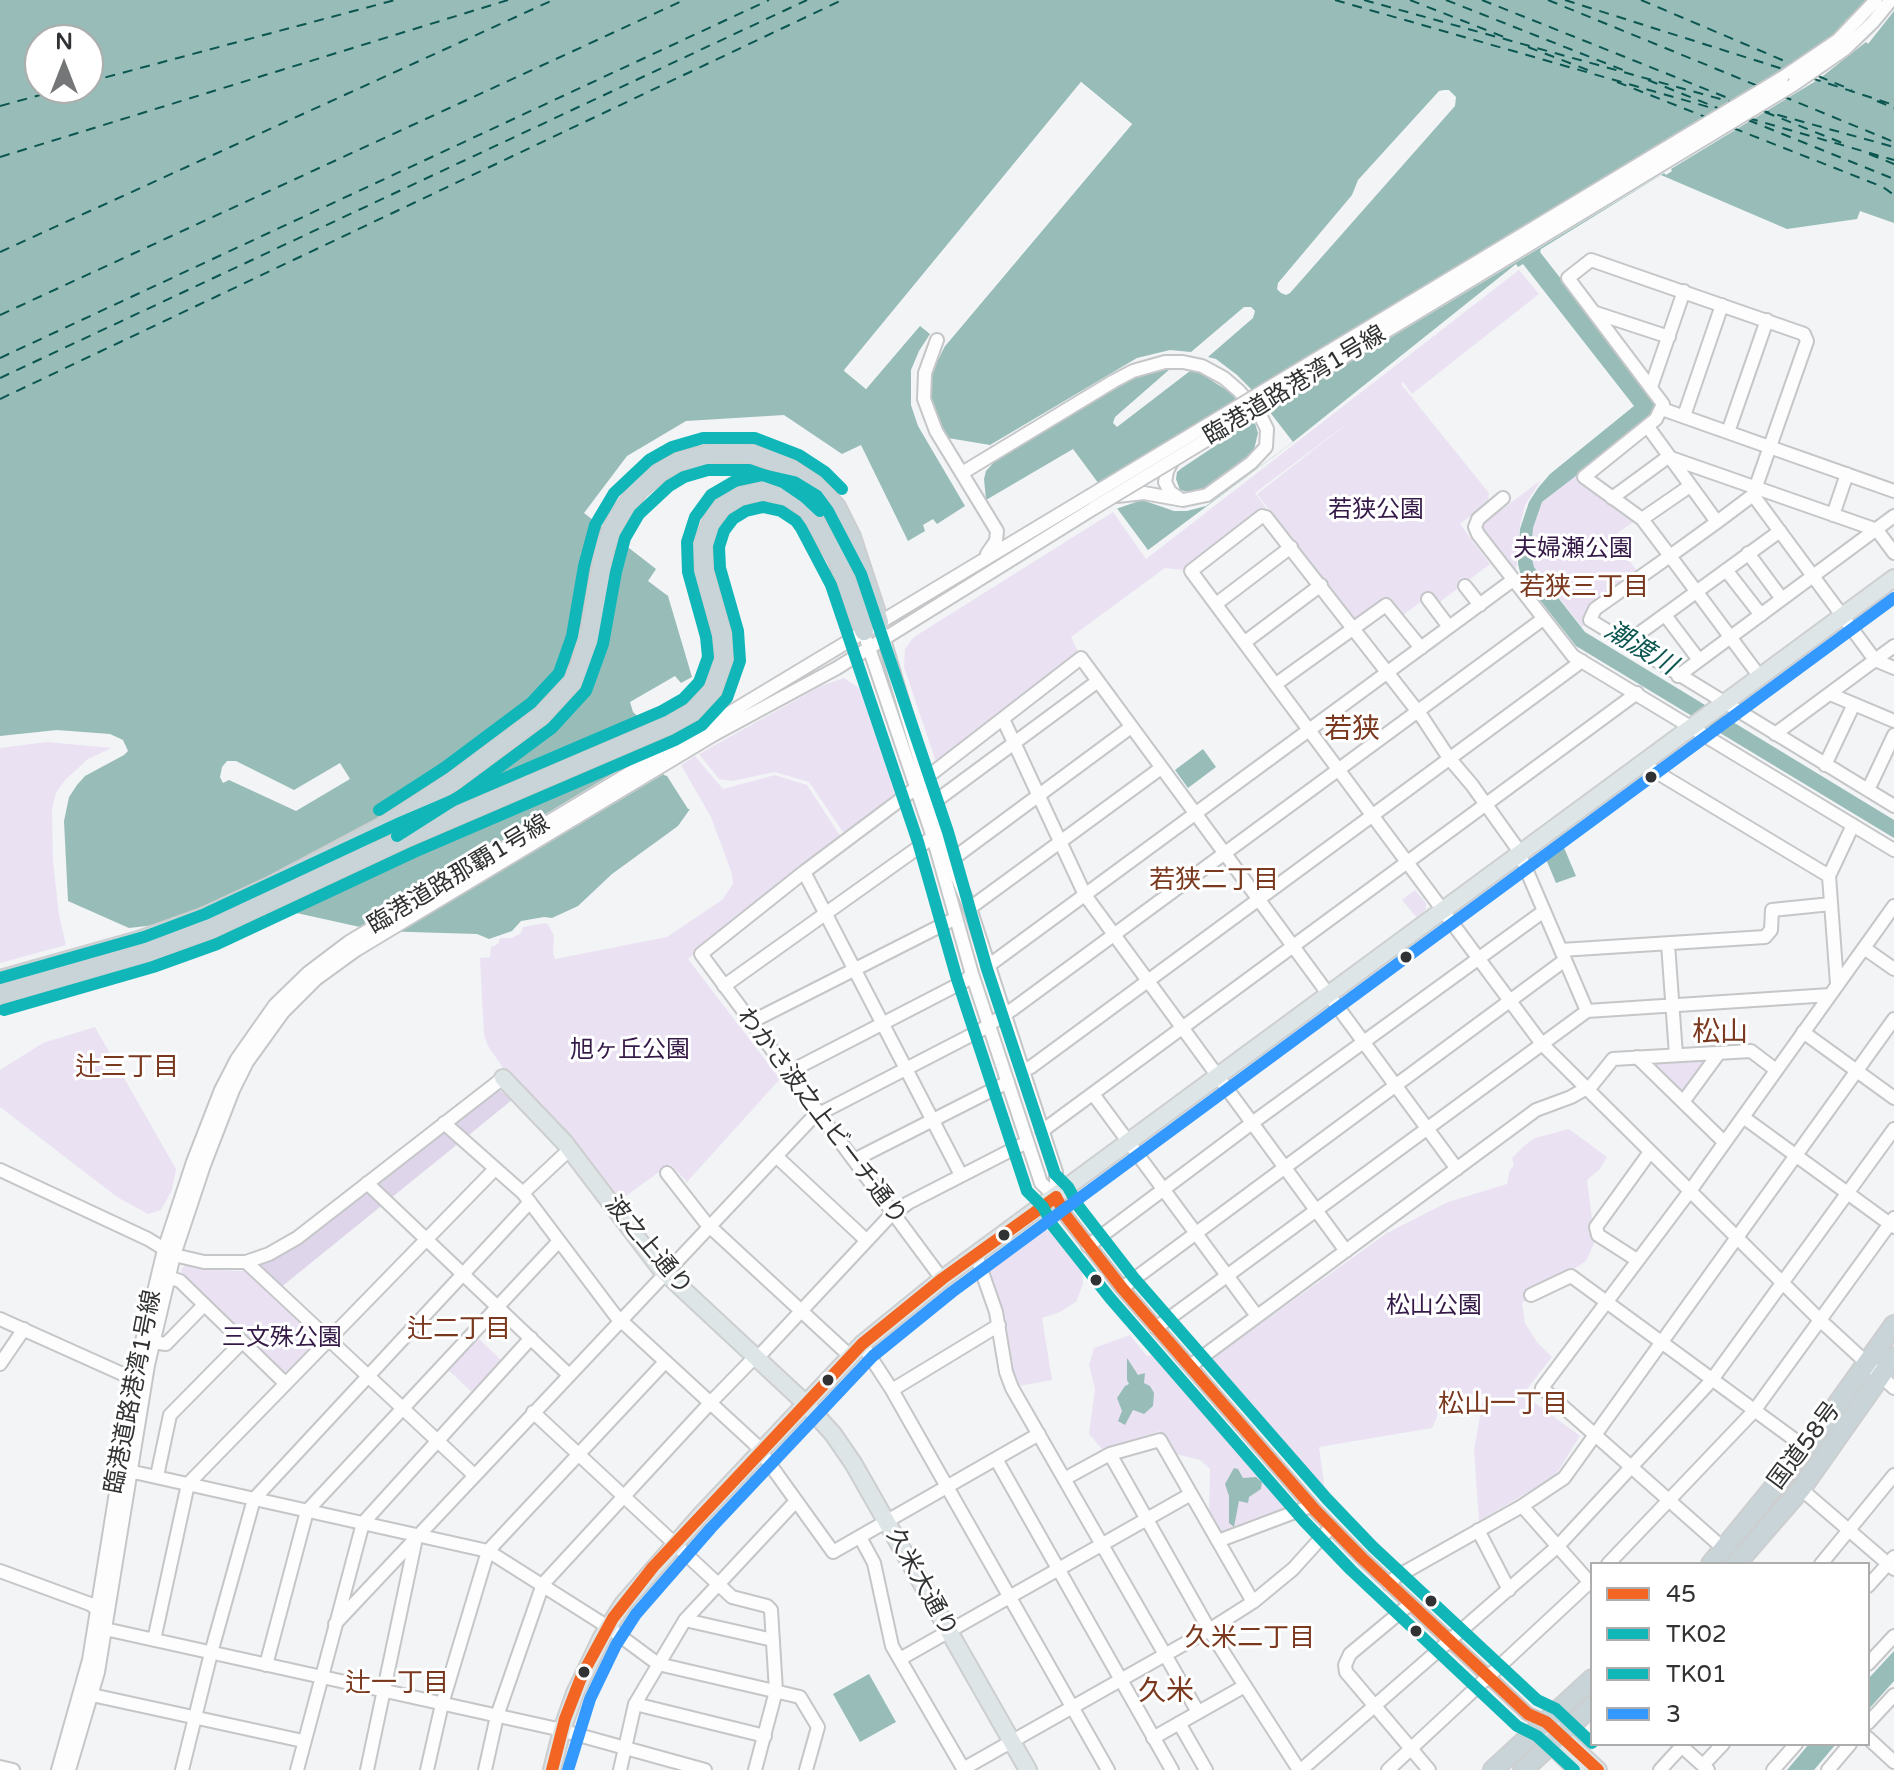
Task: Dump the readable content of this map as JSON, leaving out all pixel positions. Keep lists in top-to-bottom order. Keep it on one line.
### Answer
{"streets":{"highway":["国道58号"],"main road":["波之上通り","久米大通り"],"street":["臨港道路港湾1号線","臨港道路那覇1号線","わかさ波之上ビーチ通り"]},"crossings":[["臨港道路港湾1号線","臨港道路那覇1号線"],["波之上通り","久米大通り"]],"districts":["若狭三丁目","若狭","若狭二丁目","松山","辻三丁目","辻二丁目","松山一丁目","久米二丁目","辻一丁目","久米"],"water":["潮渡川"],"parks":["若狭公園","夫婦瀬公園","旭ヶ丘公園","松山公園","三文殊公園"],"lines":["transit line TK01","transit line TK02","transit line 3","transit line 45"],"legend":["45","TK02","TK01","3"],"north":"top"}
